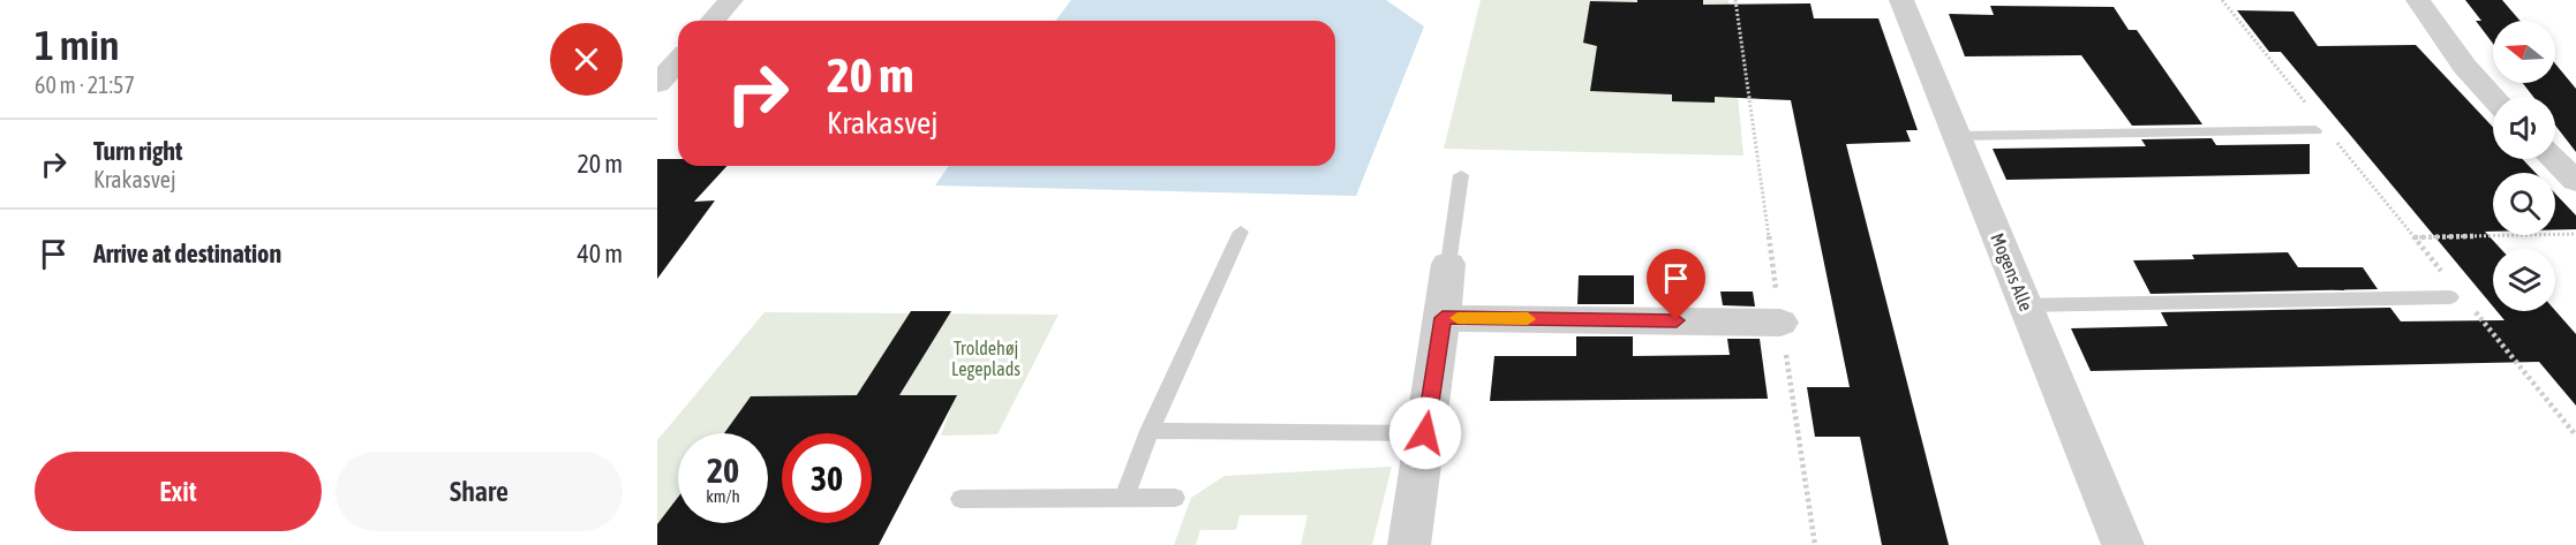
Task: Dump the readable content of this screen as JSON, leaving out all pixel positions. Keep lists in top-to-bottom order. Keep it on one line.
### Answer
{"streets":{"street":["Mogens Alle"]},"parks":["Troldehøj Legeplads"],"north":"left","page":{"heading":["1 min","60 m · 21:57"],"turn":["20 m","Krakasvej"],"list":[{"name":"Turn right","note":"Krakasvej","value":"20 m"},{"name":"Arrive at destination","value":"40 m"}],"speed":"20 km/h","limit":"30","buttons":["Exit","Share"]}}
